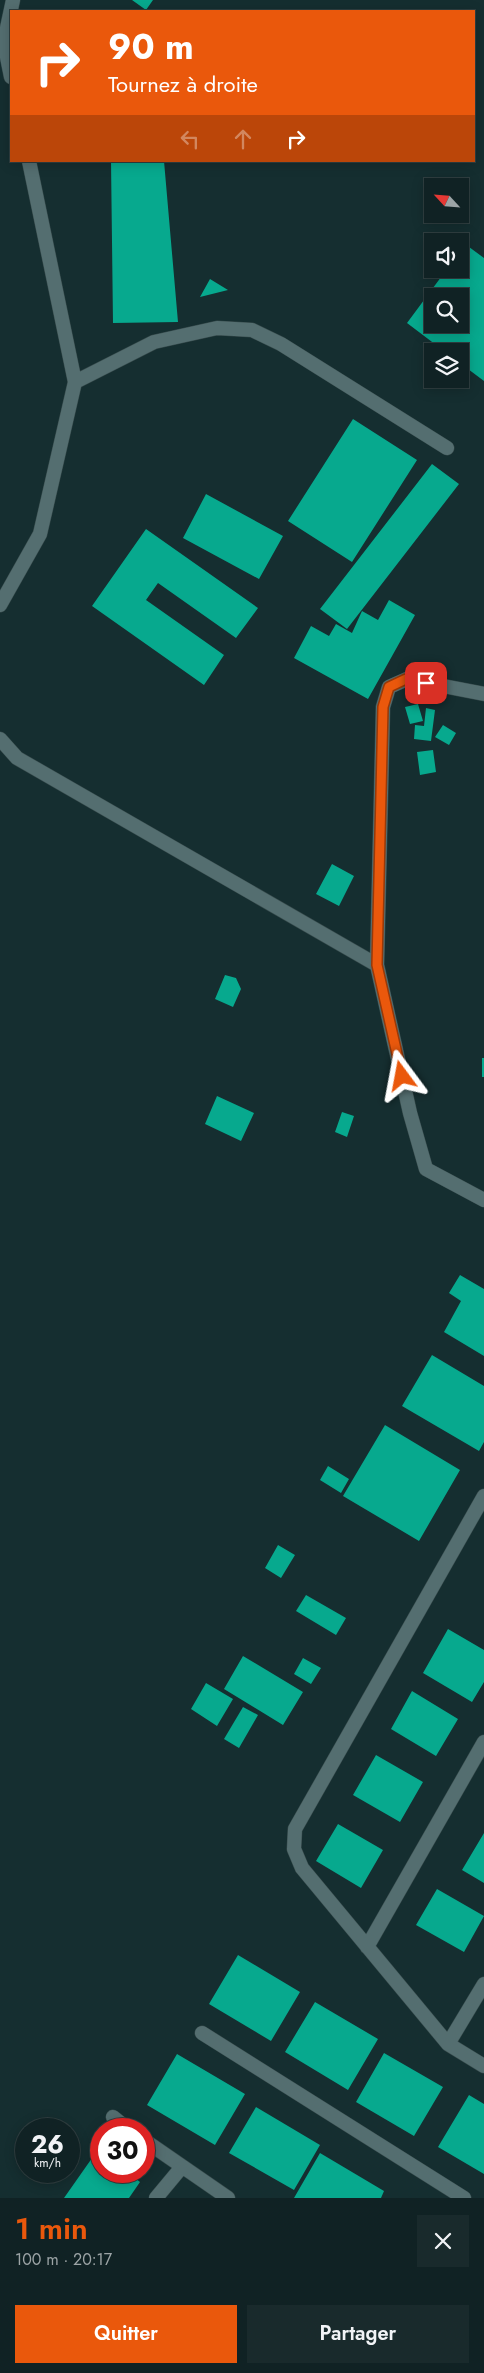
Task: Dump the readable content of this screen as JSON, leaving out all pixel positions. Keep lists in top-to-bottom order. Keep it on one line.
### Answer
{"north":"top left","page":{"turn":["90 m","Tournez à droite"],"speed":"26 km/h","limit":"30","heading":["1 min","100 m · 20:17"],"buttons":["Quitter","Partager"]}}
